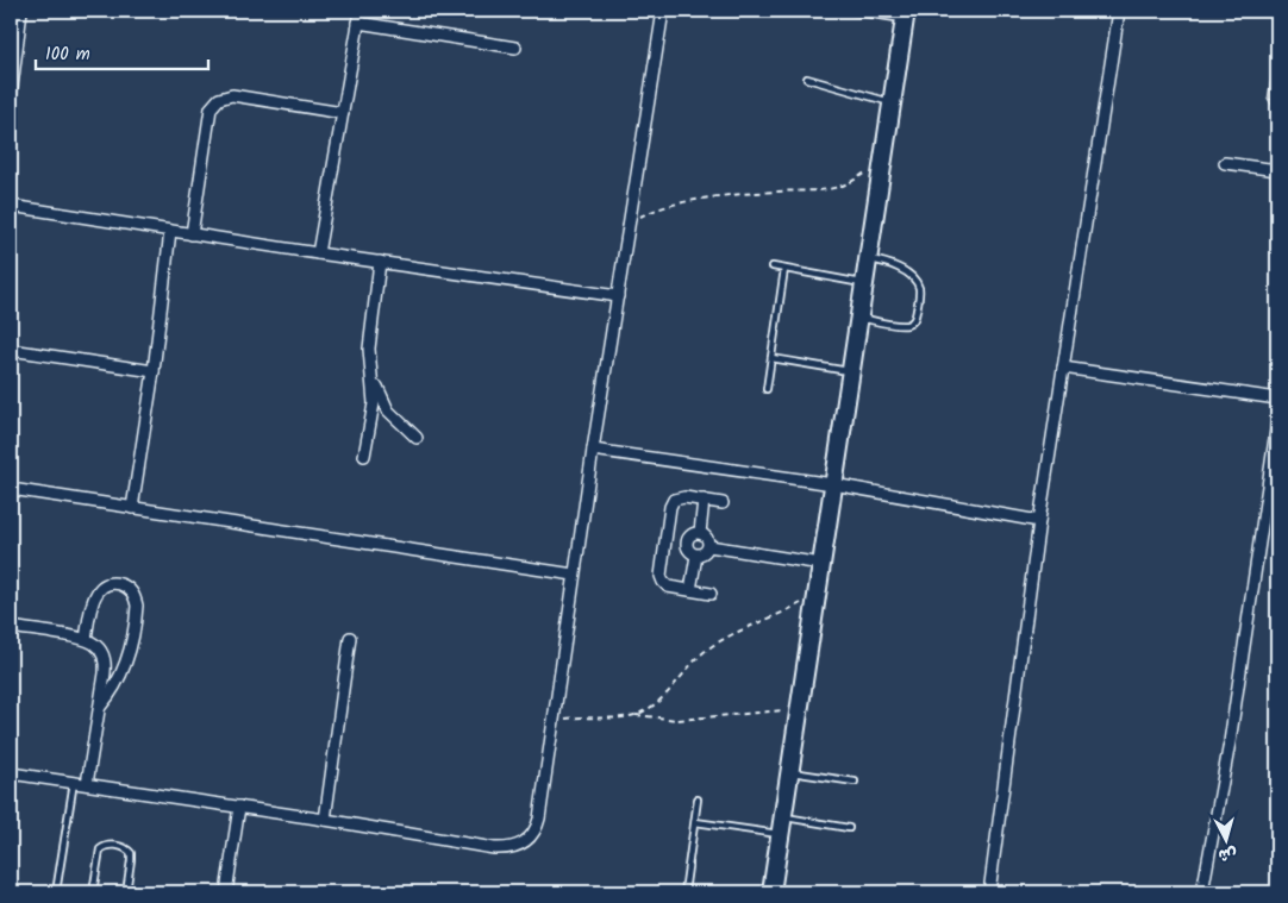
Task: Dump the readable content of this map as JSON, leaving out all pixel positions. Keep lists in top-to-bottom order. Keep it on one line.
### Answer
{"scale_bar":"100 m","north":"bottom"}
